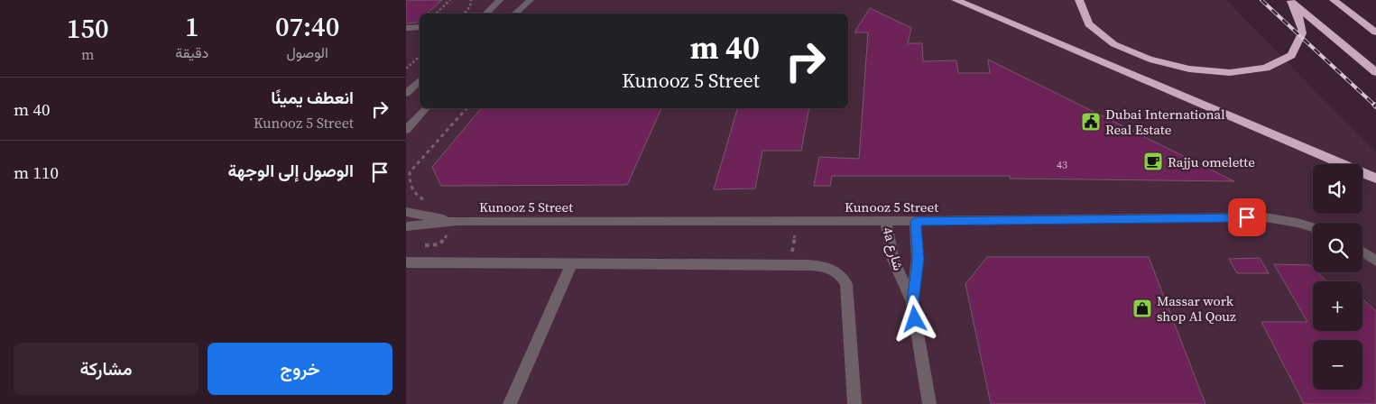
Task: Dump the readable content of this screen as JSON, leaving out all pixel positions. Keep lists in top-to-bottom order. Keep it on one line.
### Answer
{"streets":{"street":["Kunooz 5 Street","4a شارع"]},"crossings":[["Kunooz 5 Street","4a شارع"]],"places":{"public building":["Dubai International Real Estate"],"cafe":["Rajju omelette"],"shop":["Massar work shop Al Qouz"]},"house_numbers":["43"],"page":{"eta":["07:40","الوصول","1","دقيقة","150","m"],"turn":["40 m","Kunooz 5 Street"],"list":[{"name":"انعطف يمينًا","note":"Kunooz 5 Street","value":"40 m"},{"name":"الوصول إلى الوجهة","value":"110 m"}],"map_buttons":["+","−"],"buttons":["خروج","مشاركة"]}}
